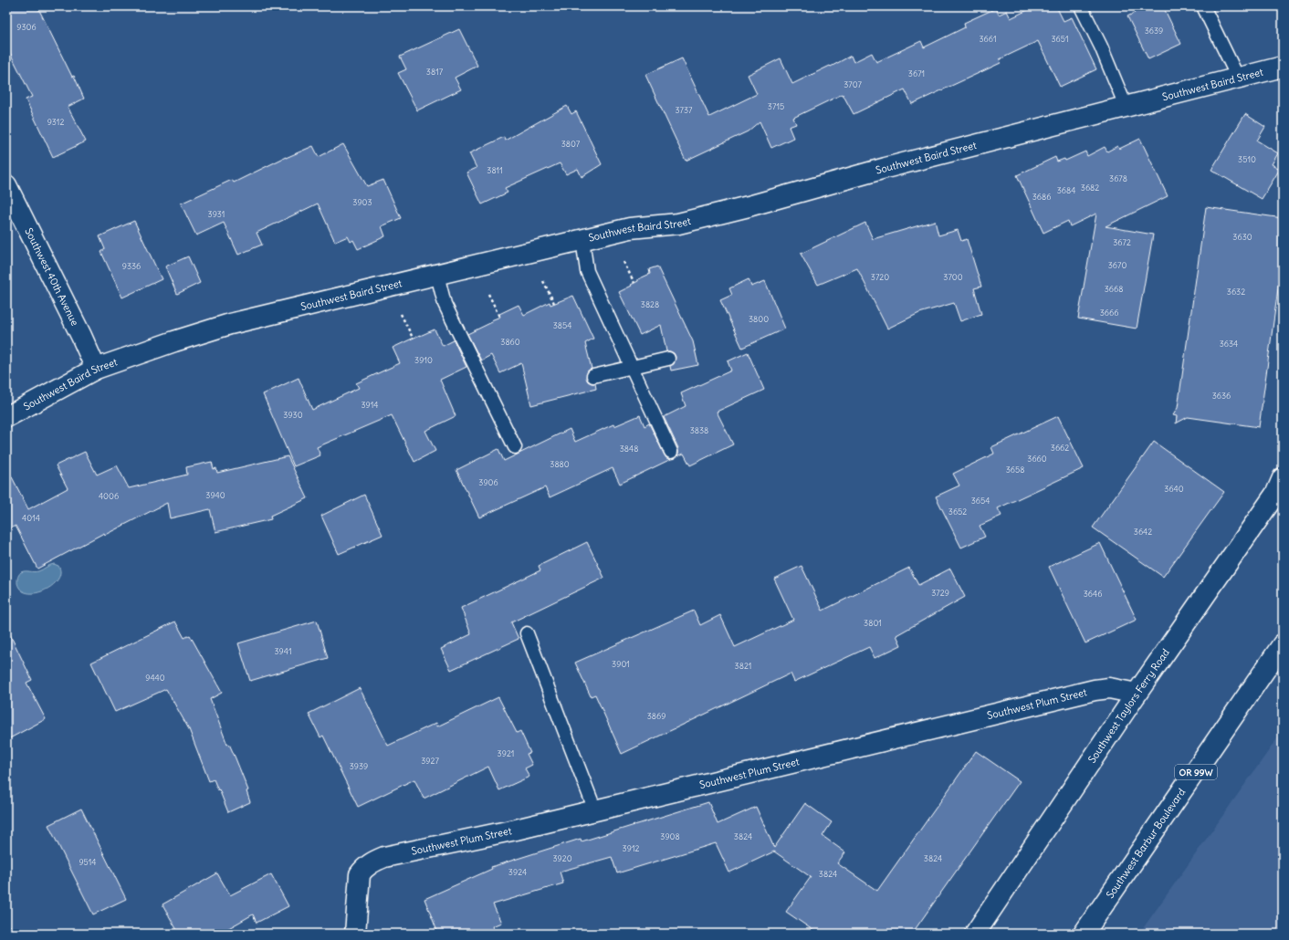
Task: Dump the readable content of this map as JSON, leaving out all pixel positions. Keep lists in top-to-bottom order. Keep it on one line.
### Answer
{"streets":{"street":["Southwest Baird Street","Southwest 40th Avenue","Southwest Plum Street","Southwest Taylors Ferry Road","OR 99W","Southwest Barbur Boulevard"]},"crossings":[["Southwest Baird Street","Southwest 40th Avenue"],["Southwest Plum Street","Southwest Taylors Ferry Road"]],"house_numbers":["9306","3639","3661","3651","3817","3671","3707","3715","3737","9312","3807","3510","3811","3678","3682","3684","3686","3903","3931","3630","3672","3670","9336","3720","3700","3668","3632","3828","3666","3800","3854","3860","3634","3910","3636","3914","3930","3838","3662","3848","3660","3880","3658","3906","3640","3940","4006","3654","3652","4014","3642","3729","3646","3801","3941","3901","3821","9440","3869","3921","3927","3939","3908","3824","3912","3920","3824","9514","3924","3824"]}
